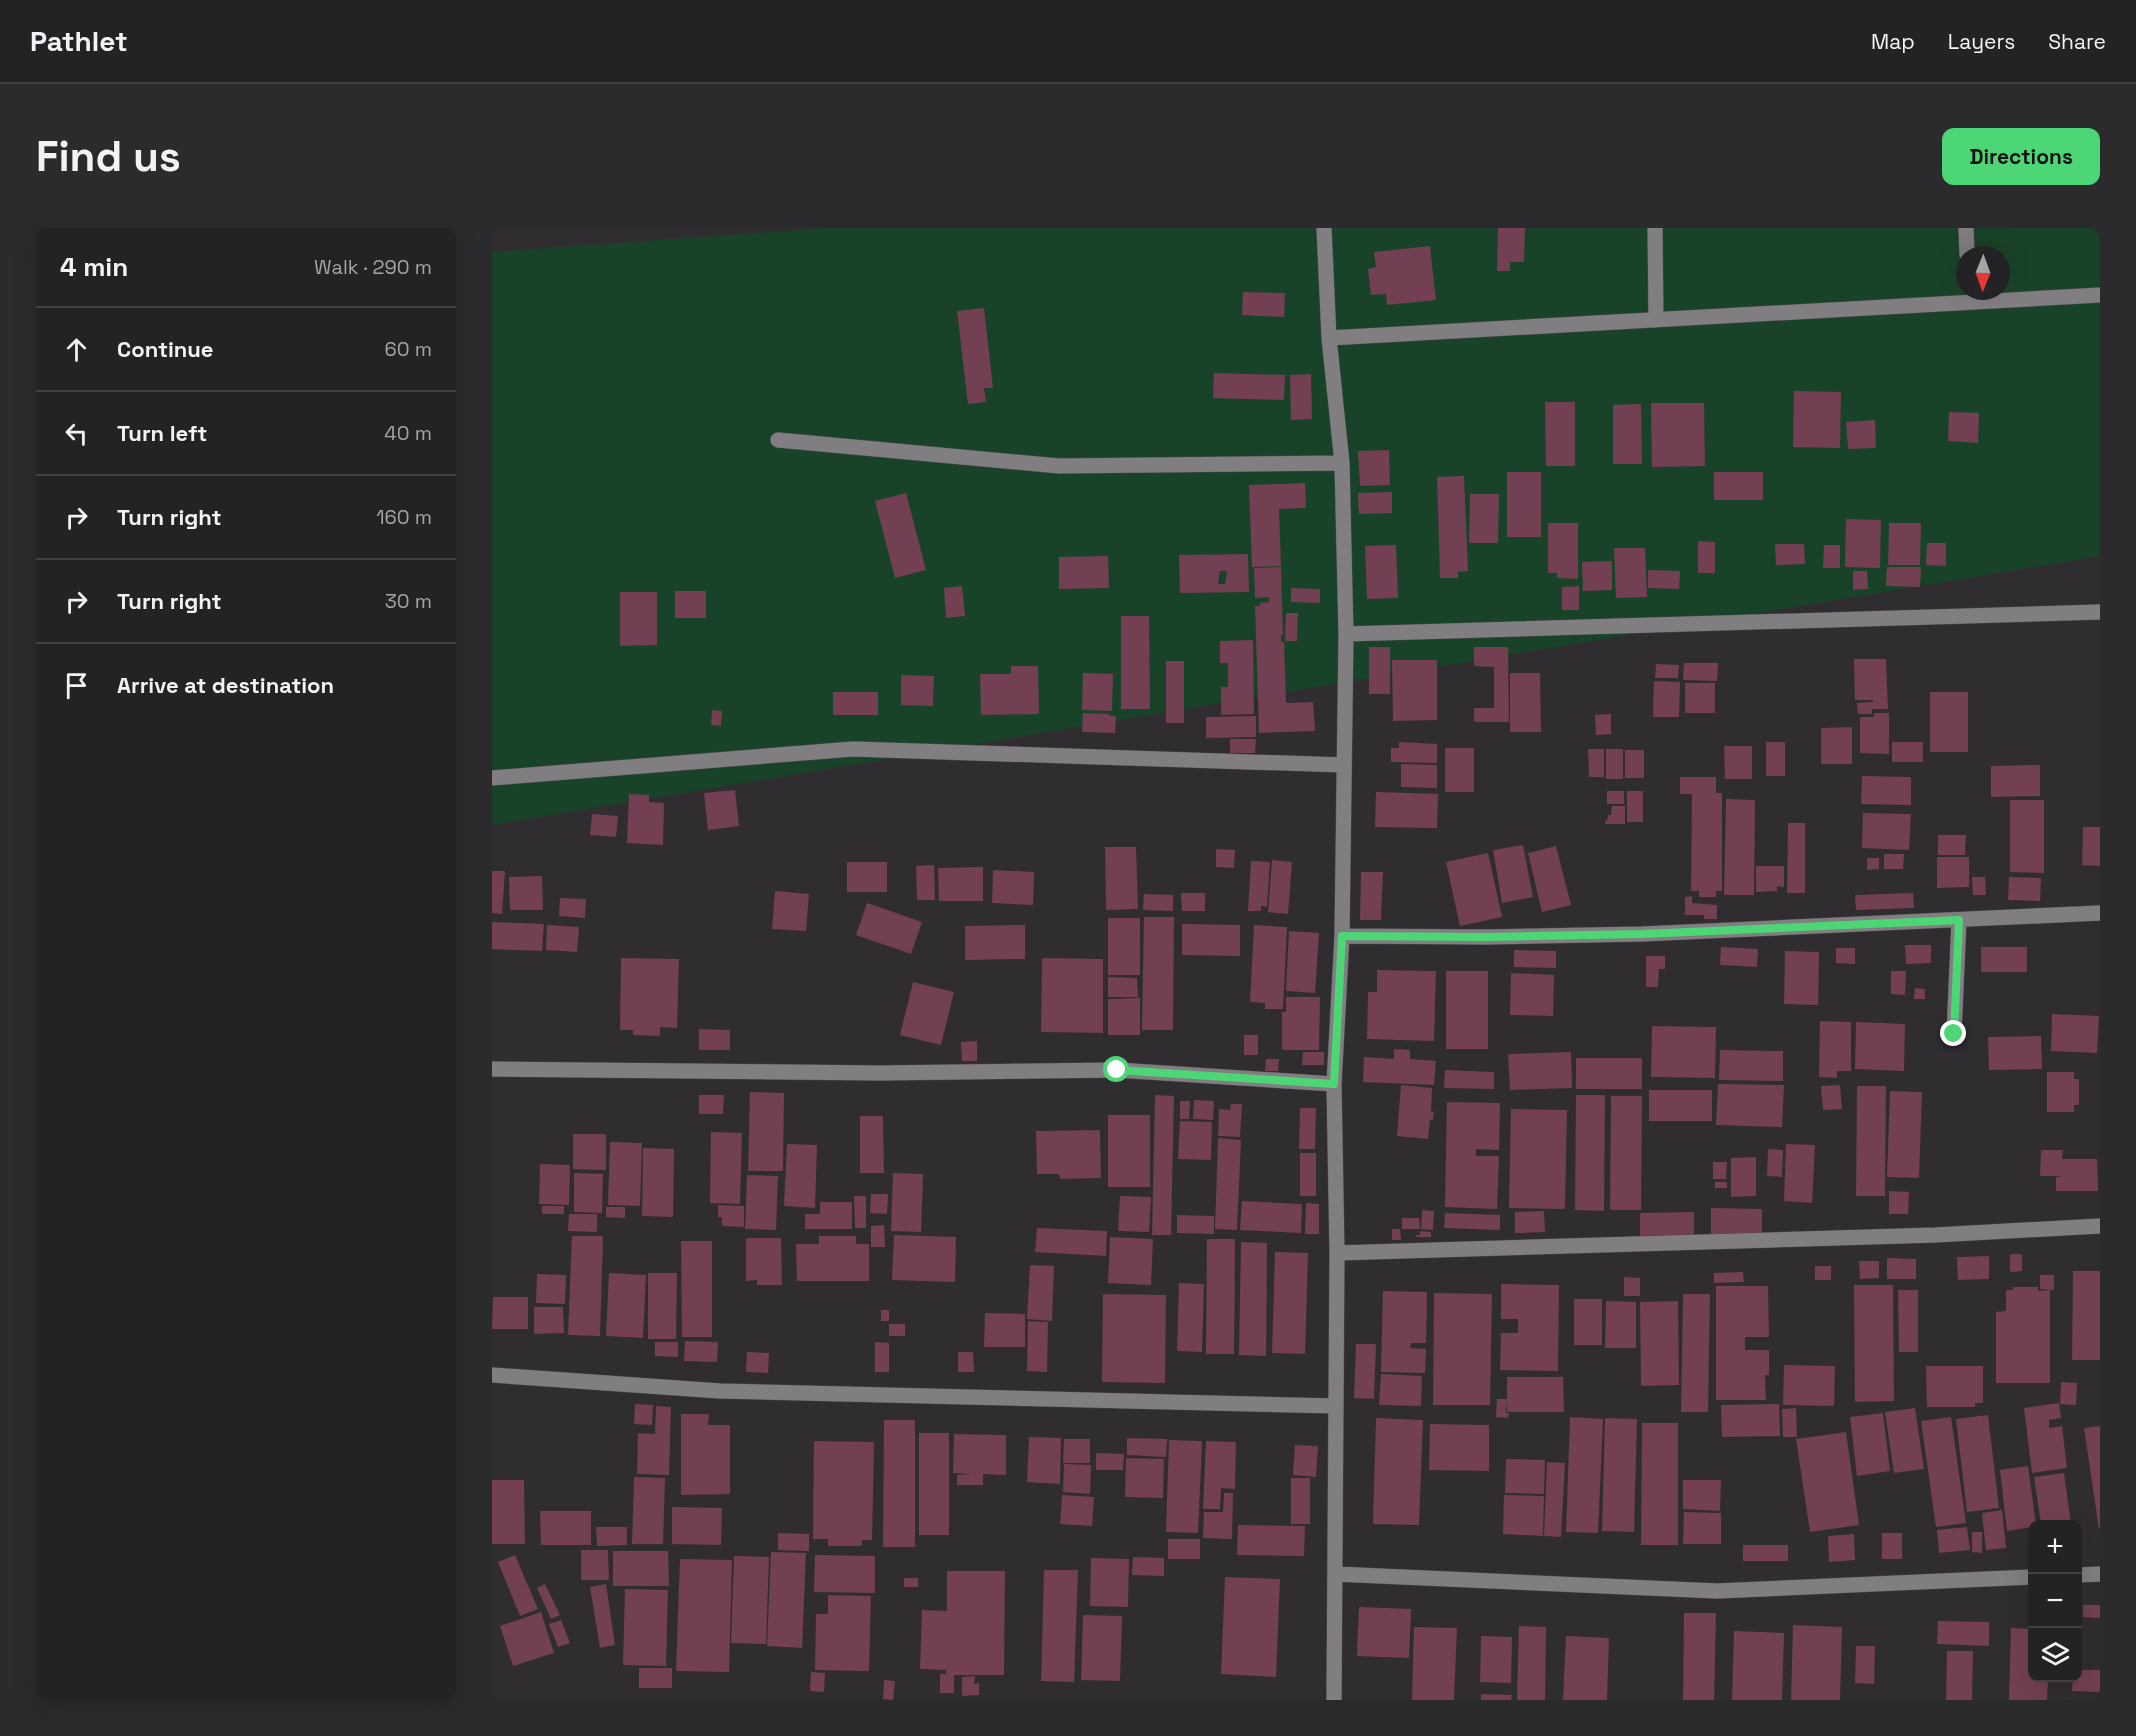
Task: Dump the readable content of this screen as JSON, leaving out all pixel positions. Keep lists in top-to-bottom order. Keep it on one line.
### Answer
{"north":"bottom","page":{"header":"Pathlet","nav":["Map","Layers","Share"],"buttons":"Directions","title":"Find us","heading":["4 min","Walk · 290 m"],"list":[["Continue","60 m"],["Turn left","40 m"],["Turn right","160 m"],["Turn right","30 m"],"Arrive at destination"],"map_buttons":["+","−"]}}
